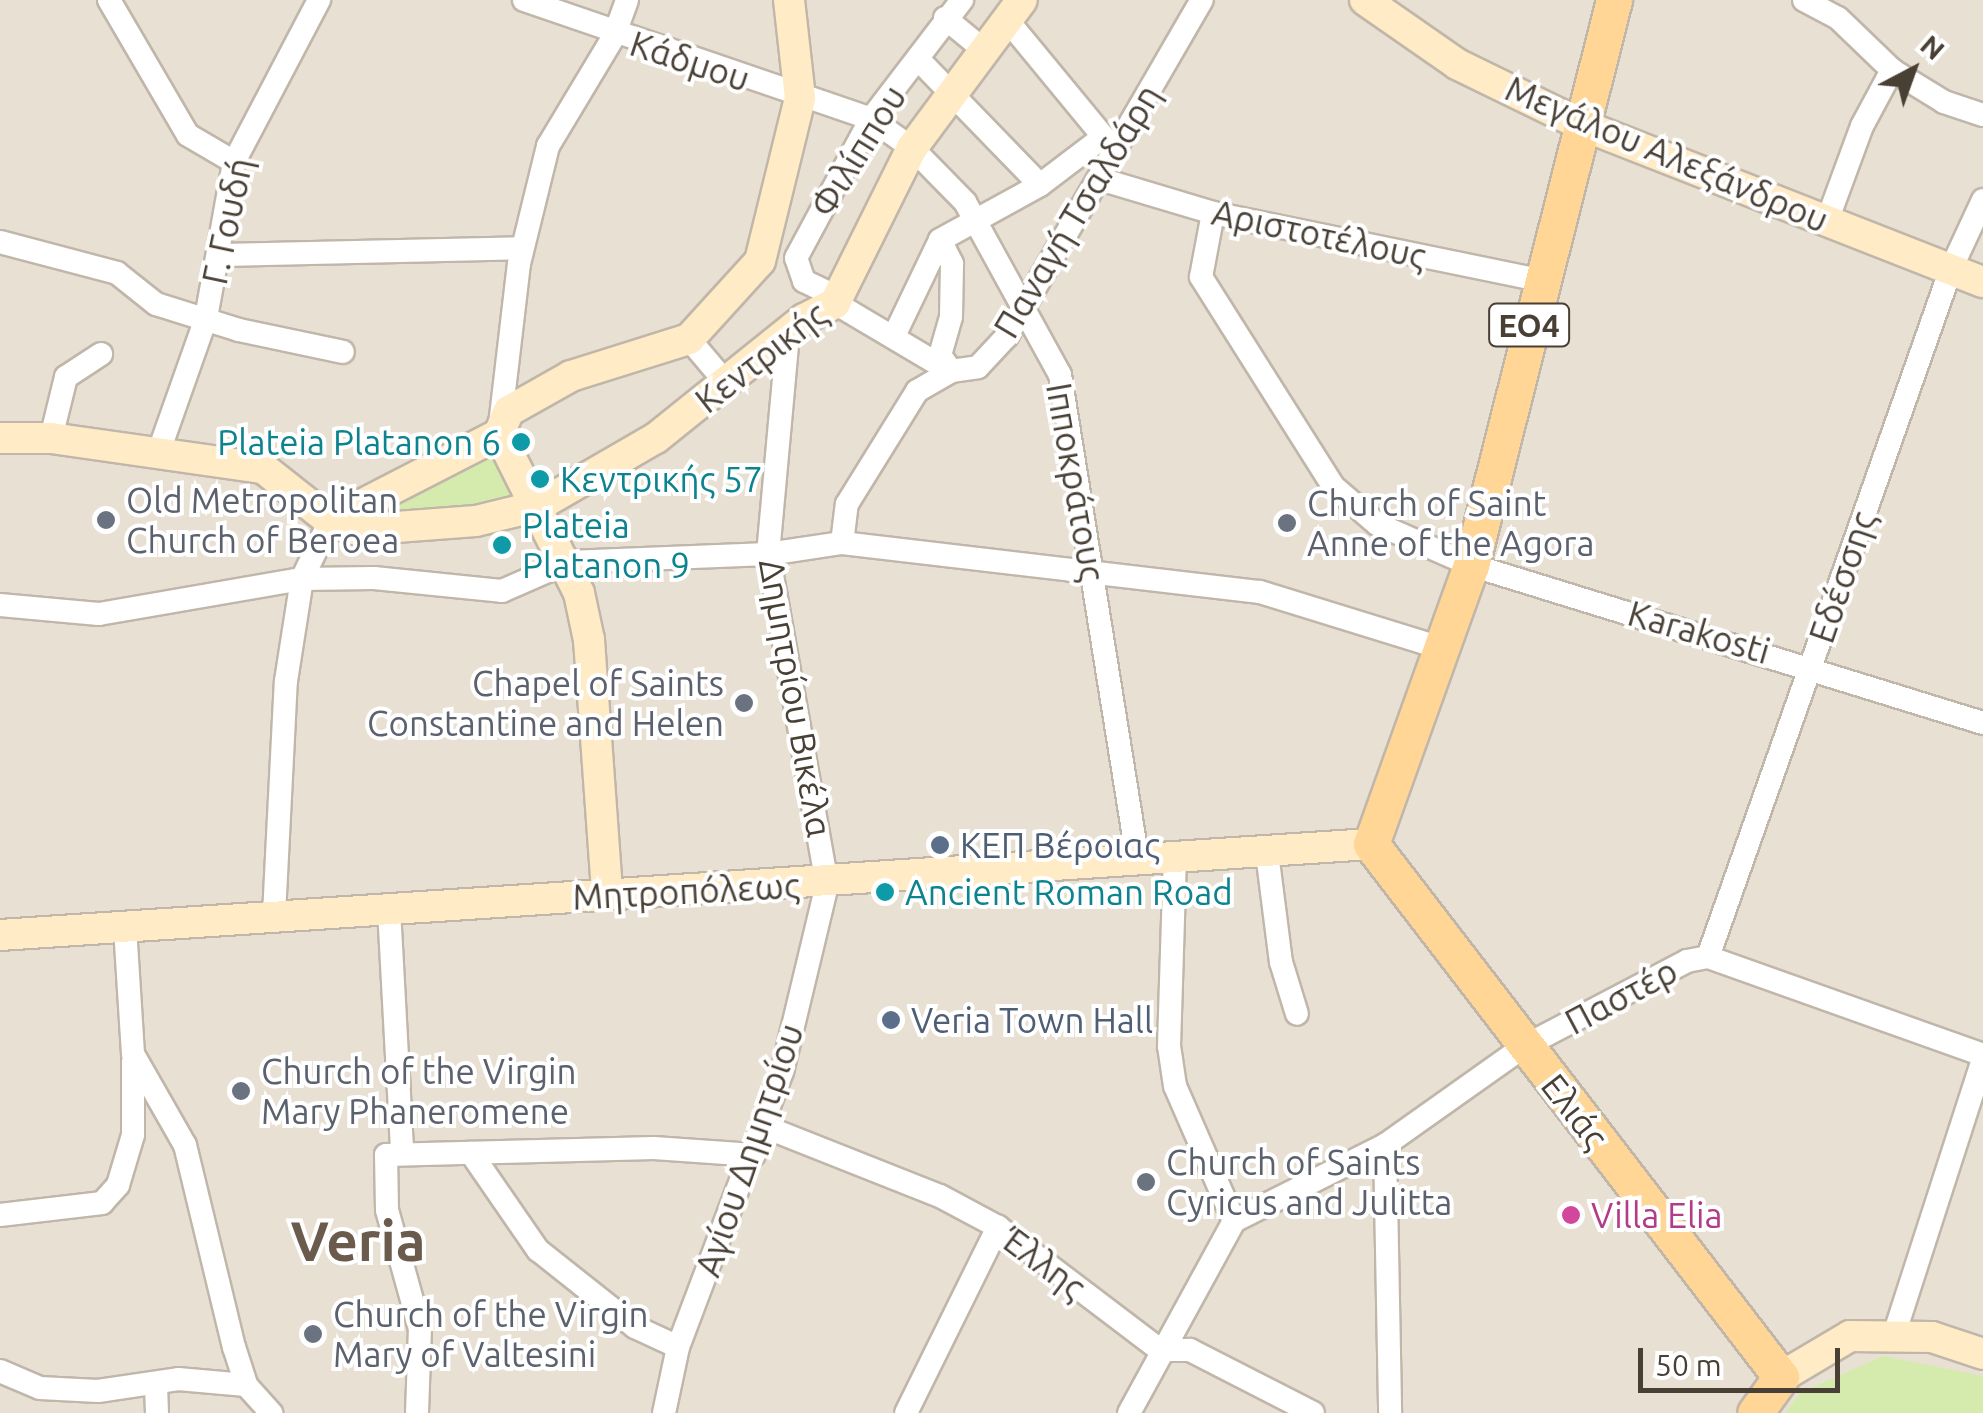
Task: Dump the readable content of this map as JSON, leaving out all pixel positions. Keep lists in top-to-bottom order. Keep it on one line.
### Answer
{"streets":{"main road":["ΕΟ4","Ελιάς"],"street":["Κάδμου","Φιλίππου","Μεγάλου Αλεξάνδρου","Παναγή Τσαλδάρη","Γ. Γουδή","Αριστοτέλους","Κεντρικής","Ιπποκράτους","Εδέσσης","Karakosti","Δημητρίου Βικέλα","Μητροπόλεως","Παστέρ","Αγίου Δημητρίου","Έλλης"]},"crossings":[["Κάδμου","Ιπποκράτους"],["Φιλίππου","Παναγή Τσαλδάρη"],["Φιλίππου","Κεντρικής"],["Φιλίππου","Ιπποκράτους"],["Μεγάλου Αλεξάνδρου","ΕΟ4"],["Μεγάλου Αλεξάνδρου","Εδέσσης"],["Παναγή Τσαλδάρη","Αριστοτέλους"],["Παναγή Τσαλδάρη","Ιπποκράτους"],["Αριστοτέλους","ΕΟ4"],["Αριστοτέλους","Karakosti"],["ΕΟ4","Karakosti"],["ΕΟ4","Μητροπόλεως"],["ΕΟ4","Ελιάς"],["Κεντρικής","Ιπποκράτους"],["Κεντρικής","Δημητρίου Βικέλα"],["Ιπποκράτους","Μητροπόλεως"],["Εδέσσης","Karakosti"],["Εδέσσης","Παστέρ"],["Δημητρίου Βικέλα","Μητροπόλεως"],["Δημητρίου Βικέλα","Αγίου Δημητρίου"],["Μητροπόλεως","Ελιάς"],["Μητροπόλεως","Αγίου Δημητρίου"],["Παστέρ","Ελιάς"],["Αγίου Δημητρίου","Έλλης"]],"districts":["Veria"],"places":["Plateia Platanon 6","Κεντρικής 57","Old Metropolitan Church of Beroea","Church of Saint Anne of the Agora","Plateia Platanon 9","Chapel of Saints Constantine and Helen","ΚΕΠ Βέροιας","Ancient Roman Road","Veria Town Hall","Church of the Virgin Mary Phaneromene","Church of Saints Cyricus and Julitta","Villa Elia","Church of the Virgin Mary of Valtesini"],"scale_bar":"50 m","north":"top right"}
